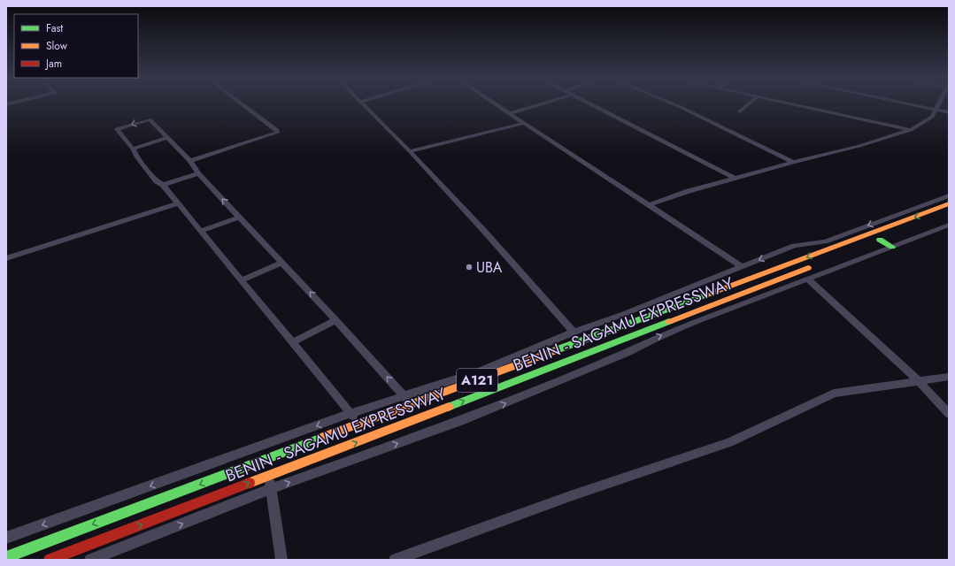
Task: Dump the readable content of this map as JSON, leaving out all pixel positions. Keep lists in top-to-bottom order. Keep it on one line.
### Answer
{"streets":{"highway":["BENIN - SAGAMU EXPRESSWAY","A121"]},"places":["UBA"],"legend":["Fast","Slow","Jam"]}
